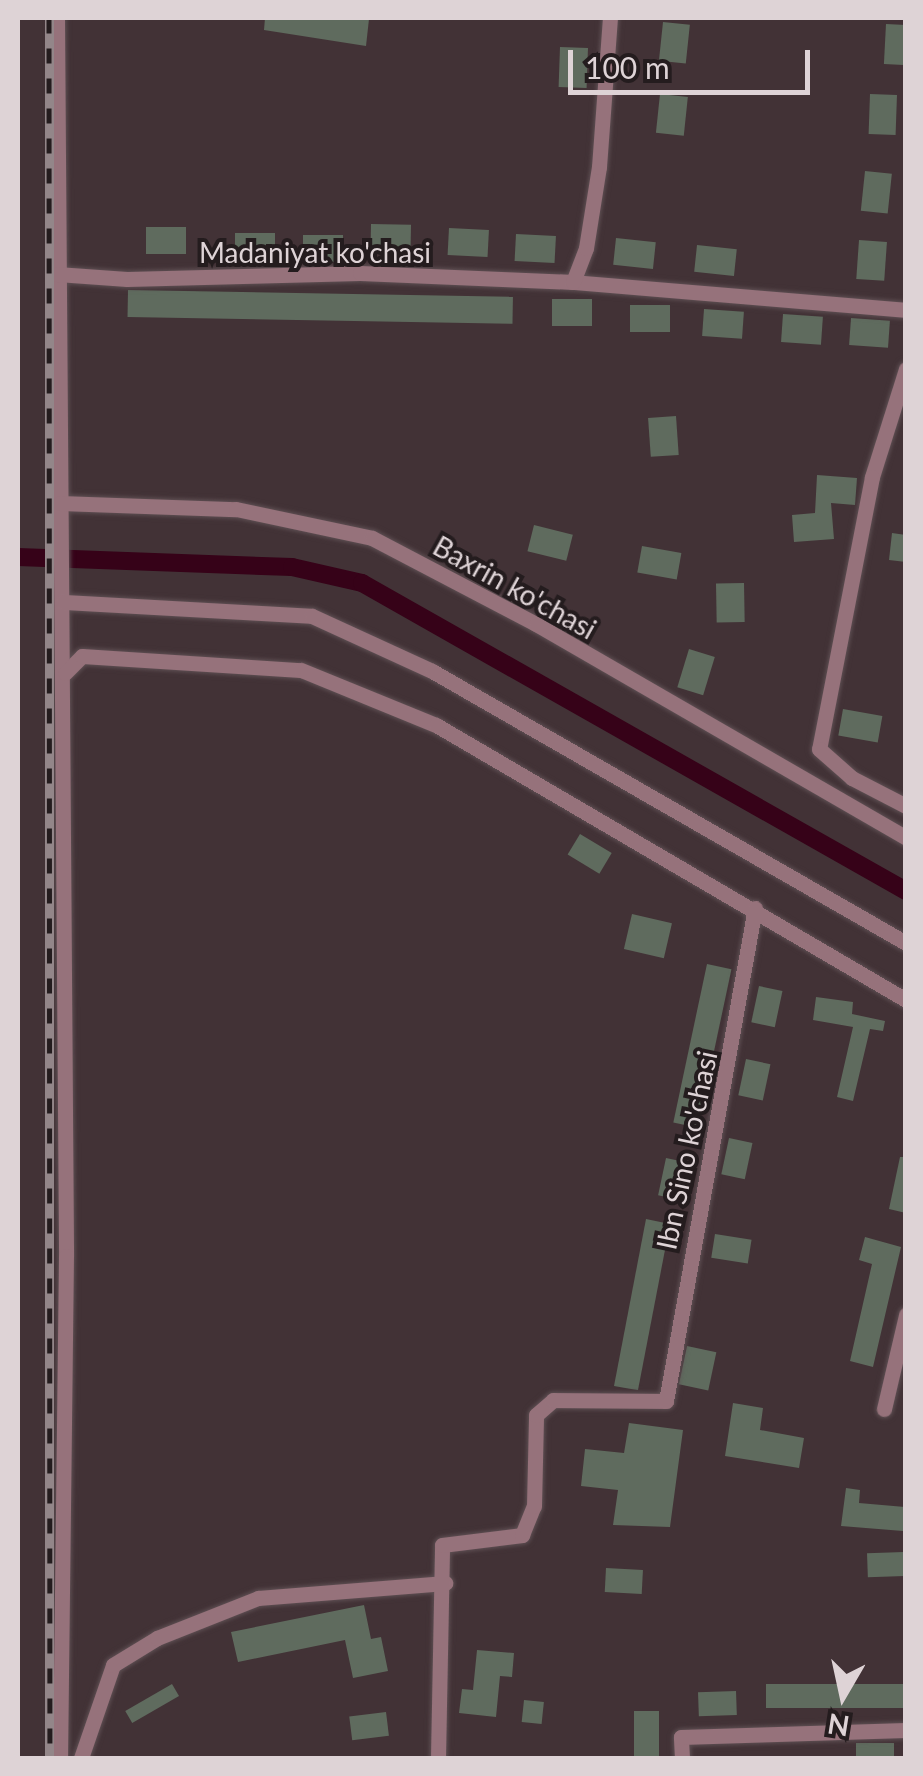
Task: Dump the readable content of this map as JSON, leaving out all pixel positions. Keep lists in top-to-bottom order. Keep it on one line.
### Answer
{"streets":{"street":["Madaniyat ko'chasi","Baxrin ko'chasi","Ibn Sino ko'chasi"]},"scale_bar":"100 m","north":"bottom"}
